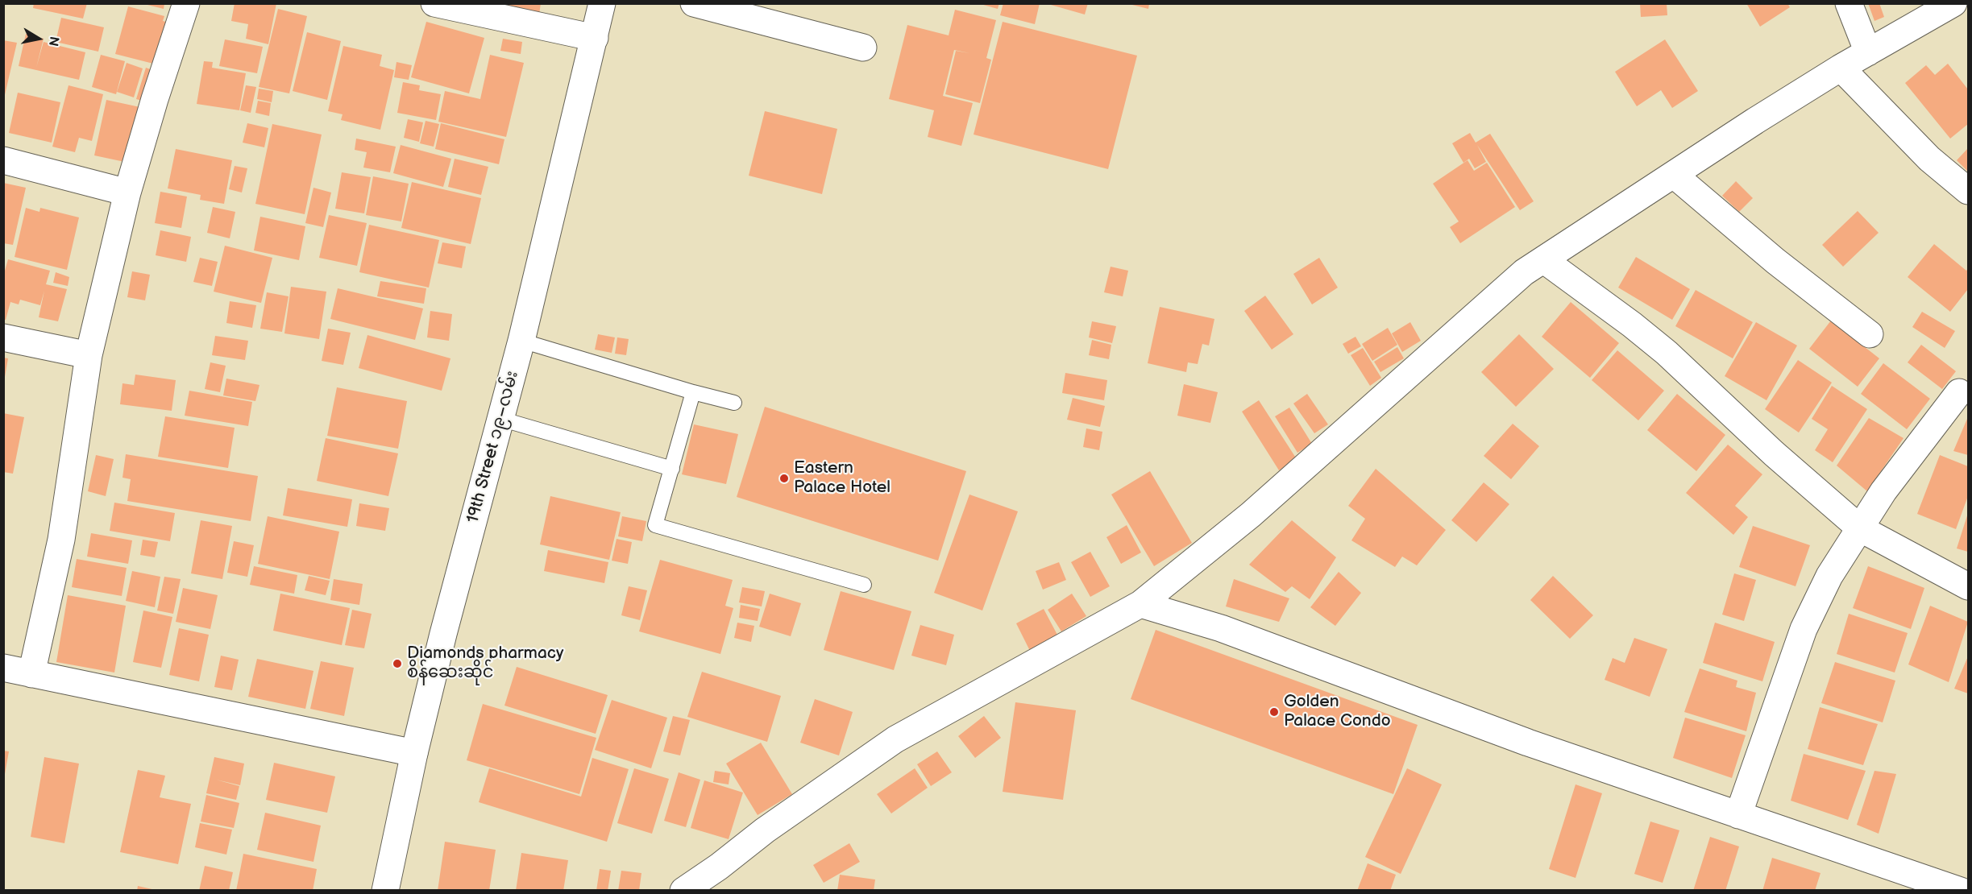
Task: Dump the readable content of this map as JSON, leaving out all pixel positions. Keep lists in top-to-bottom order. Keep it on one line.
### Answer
{"streets":{"street":["19th Street ၁၉−လမ်း"]},"places":["Eastern Palace Hotel","Diamonds pharmacy စိန်ဆေးဆိုင်","Golden Palace Condo"],"north":"right"}
